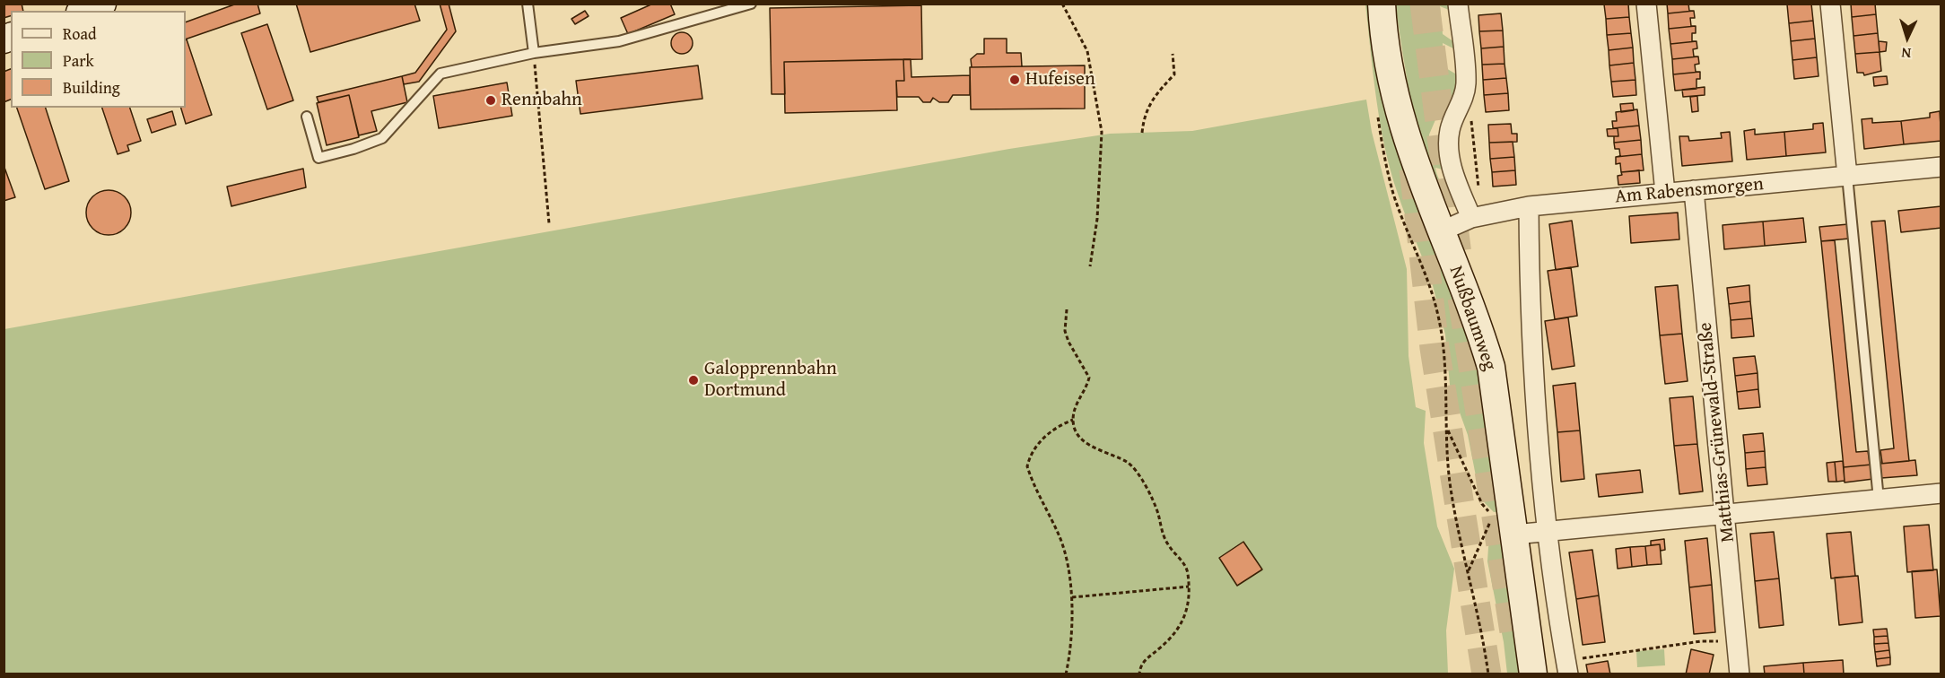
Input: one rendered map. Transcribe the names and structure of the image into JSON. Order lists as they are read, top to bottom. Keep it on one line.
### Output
{"streets":{"street":["Am Rabensmorgen","Nußbaumweg","Matthias-Grünewald-Straße"]},"crossings":[["Am Rabensmorgen","Nußbaumweg"],["Am Rabensmorgen","Matthias-Grünewald-Straße"]],"places":["Hufeisen","Rennbahn","Galopprennbahn Dortmund"],"legend":["Road","Park","Building"],"north":"bottom"}
